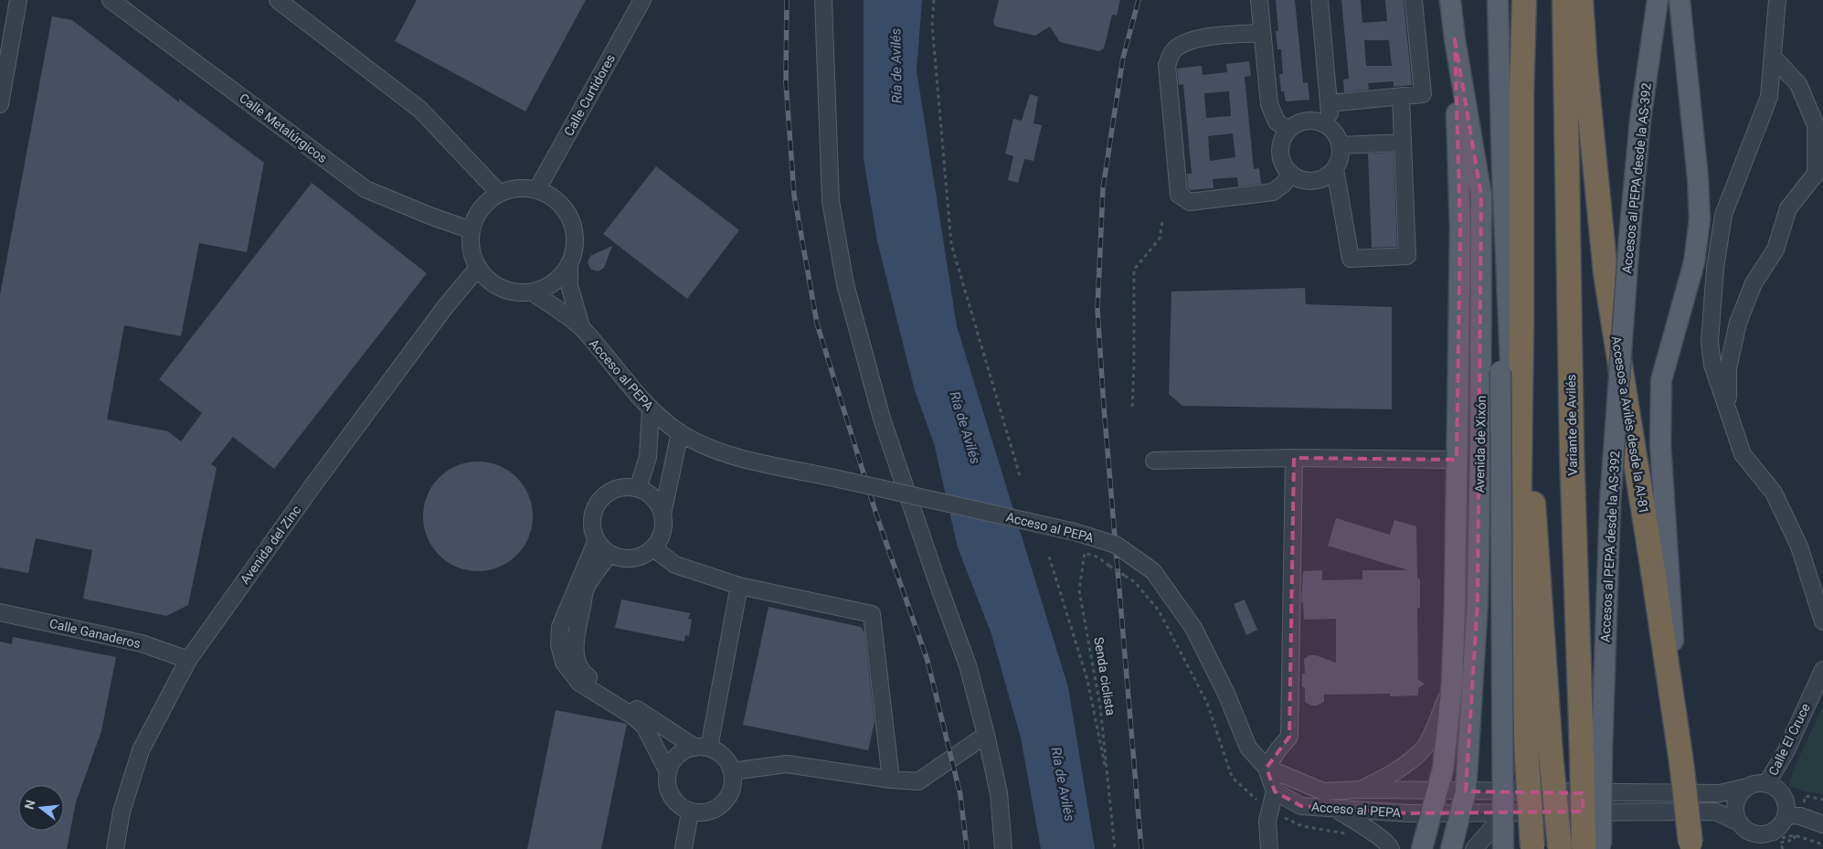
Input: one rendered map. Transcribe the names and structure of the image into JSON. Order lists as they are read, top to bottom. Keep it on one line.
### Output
{"streets":{"highway":["Variante de Avilés","Accesos a Avilés desde la AI-81"],"main road":["Accesos al PEPA desde la AS-392","Avenida de Xixón"],"street":["Calle Curtidores","Calle Metalúrgicos","Acceso al PEPA","Avenida del Zinc","Calle Ganaderos","Calle El Cruce"],"path":["Senda ciclista"]},"crossings":[["Calle Curtidores","Calle Metalúrgicos"],["Calle Curtidores","Avenida del Zinc"],["Calle Metalúrgicos","Avenida del Zinc"],["Accesos al PEPA desde la AS-392","Variante de Avilés"],["Acceso al PEPA","Avenida de Xixón"],["Acceso al PEPA","Calle El Cruce"],["Avenida del Zinc","Calle Ganaderos"]],"water":["Ría de Avilés"],"north":"left"}
